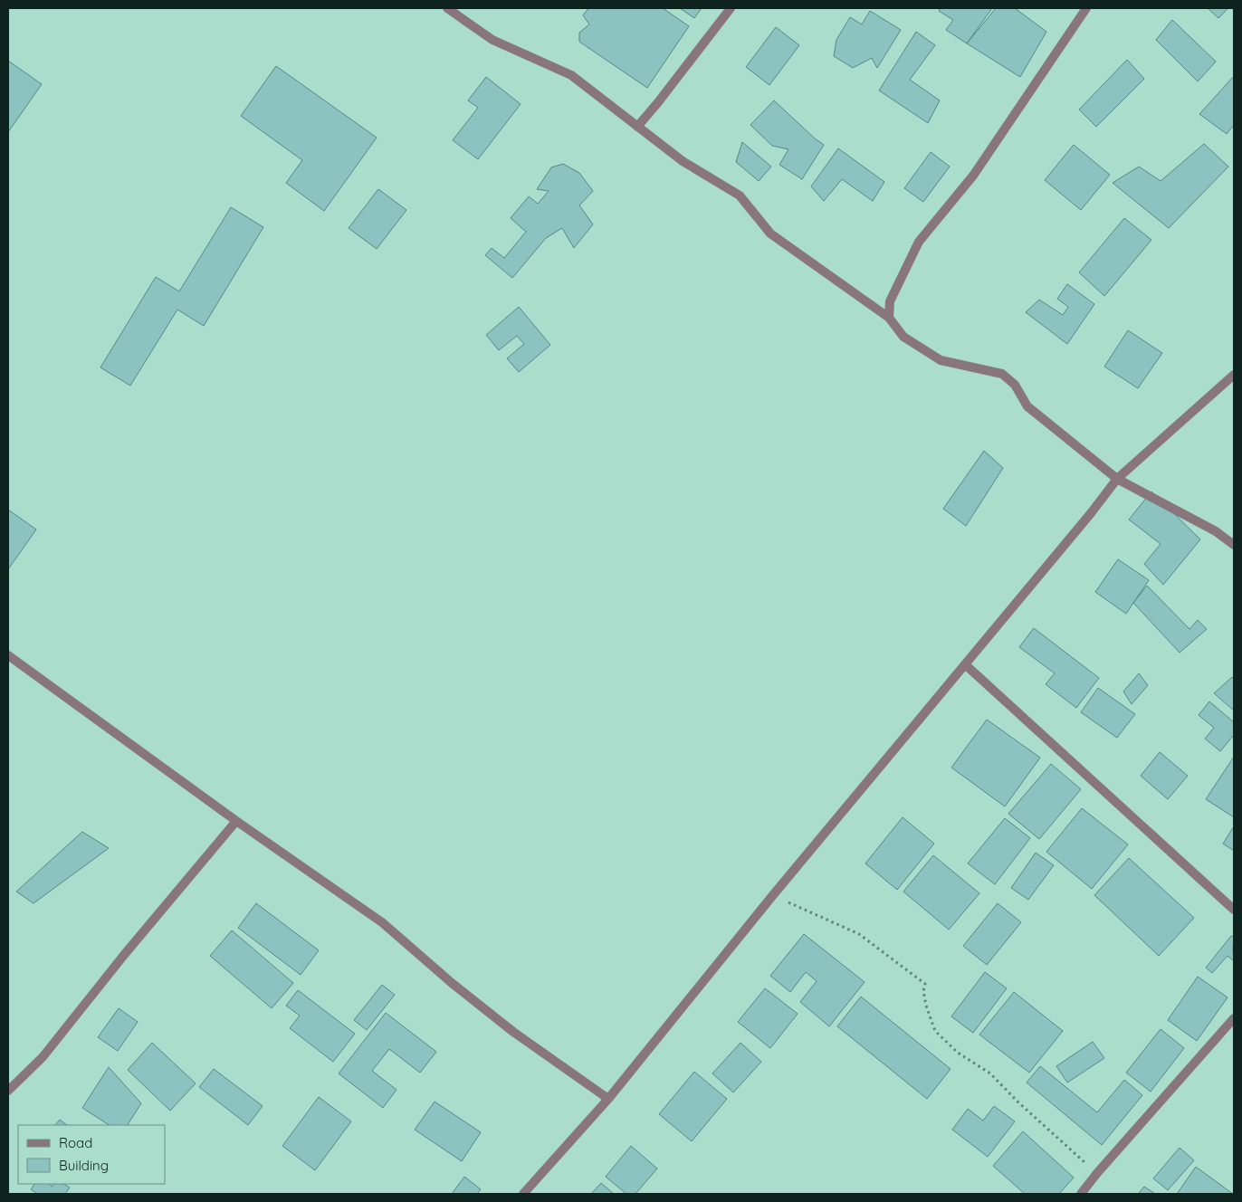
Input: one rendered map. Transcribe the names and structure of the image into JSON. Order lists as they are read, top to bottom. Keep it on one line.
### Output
{"legend":["Road","Building"]}
